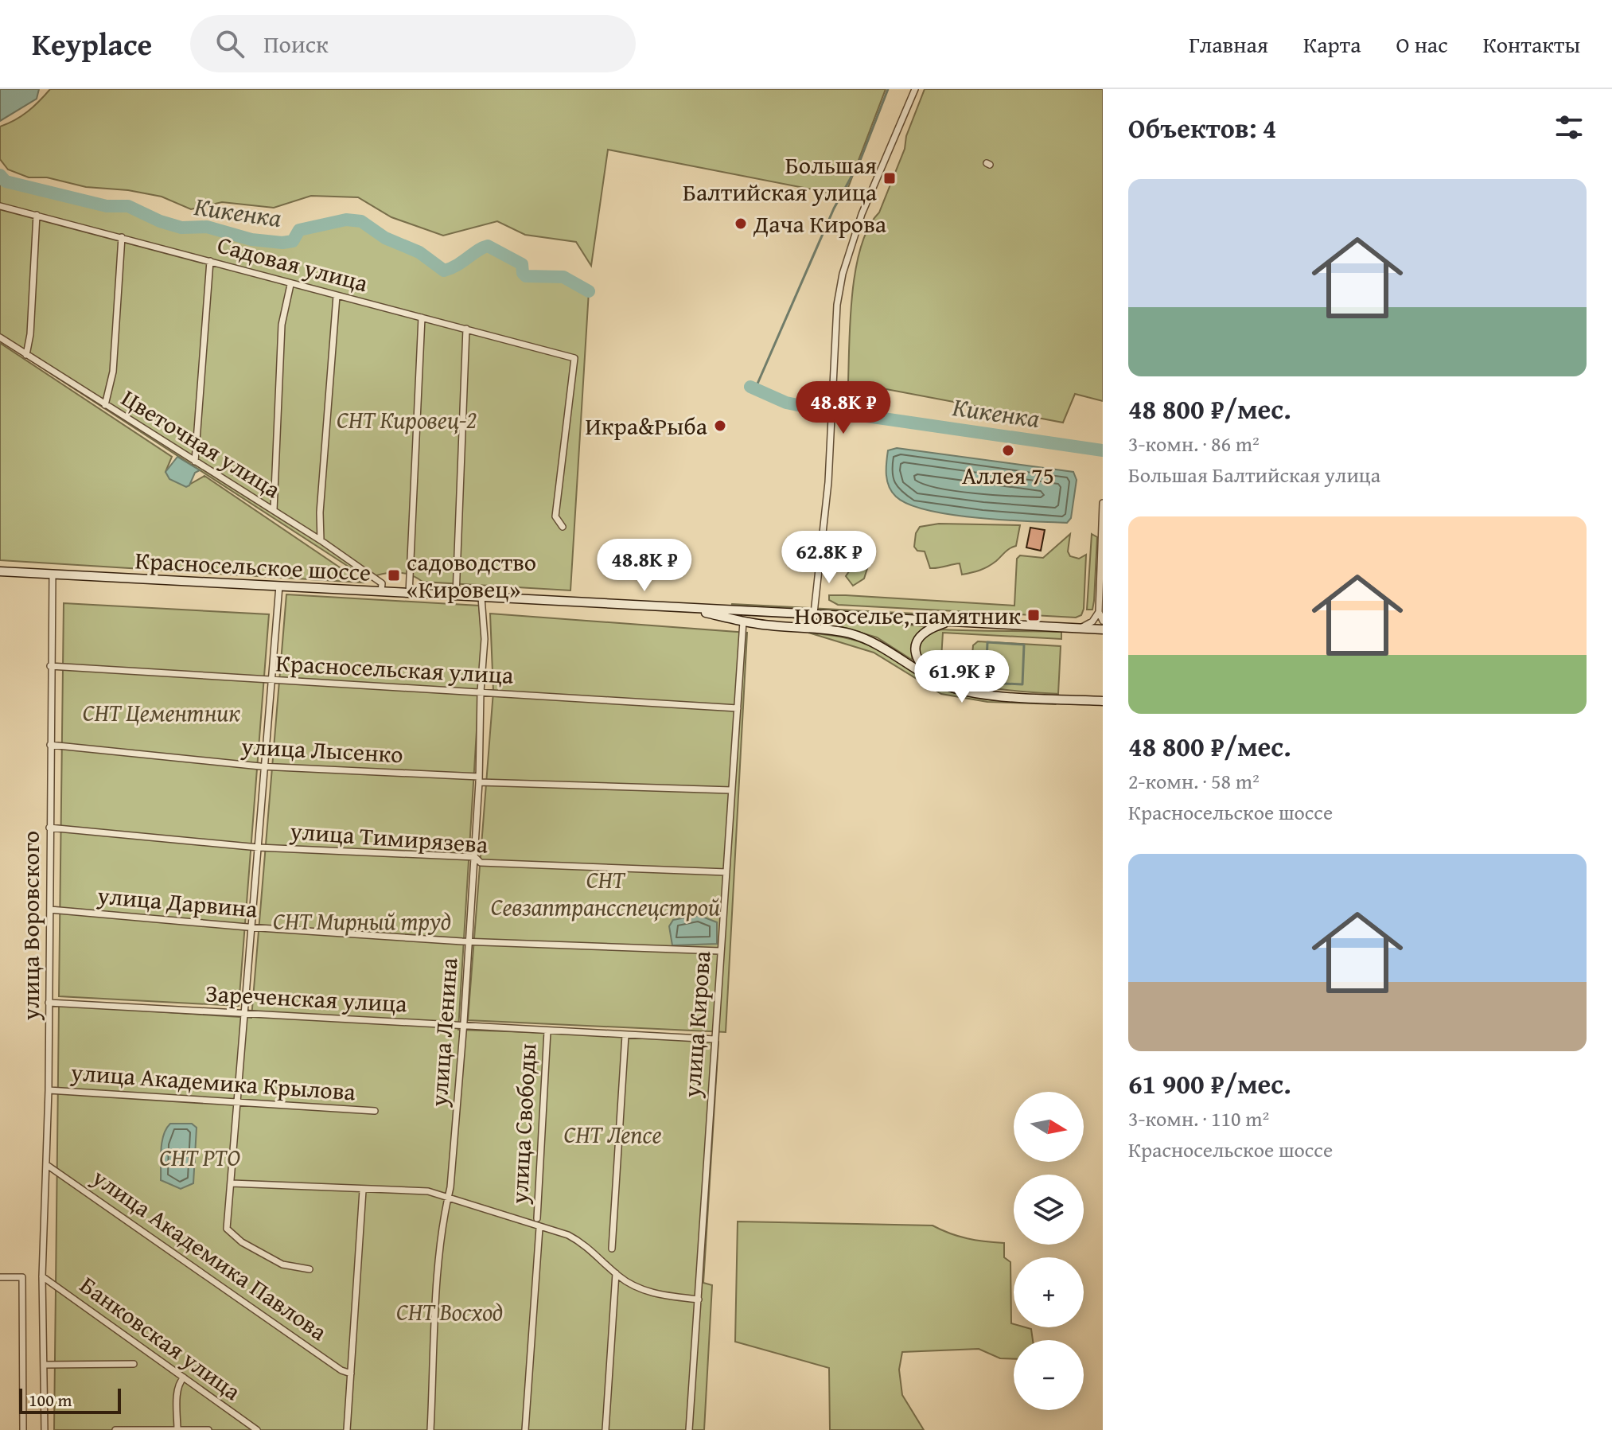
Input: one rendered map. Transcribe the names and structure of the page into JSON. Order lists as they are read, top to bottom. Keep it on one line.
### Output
{"streets":{"main road":["Красносельское шоссе"],"street":["Садовая улица","Цветочная улица","Красносельская улица","улица Лысенко","улица Тимирязева","улица Дарвина","улица Воровского","Зареченская улица","улица Кирова","улица Ленина","улица Академика Крылова","улица Свободы","улица Академика Павлова","Банковская улица"]},"crossings":[["Цветочная улица","Красносельское шоссе"],["Красносельское шоссе","улица Воровского"],["Красносельское шоссе","улица Кирова"],["Красносельское шоссе","улица Ленина"],["Красносельская улица","улица Воровского"],["Красносельская улица","улица Кирова"],["Красносельская улица","улица Ленина"],["улица Лысенко","улица Воровского"],["улица Лысенко","улица Кирова"],["улица Лысенко","улица Ленина"],["улица Тимирязева","улица Воровского"],["улица Тимирязева","улица Кирова"],["улица Тимирязева","улица Ленина"],["улица Дарвина","улица Воровского"],["улица Дарвина","улица Кирова"],["улица Дарвина","улица Ленина"],["улица Воровского","Зареченская улица"],["улица Воровского","улица Академика Крылова"],["улица Воровского","улица Академика Павлова"],["улица Воровского","Банковская улица"],["Зареченская улица","улица Кирова"],["Зареченская улица","улица Ленина"],["Зареченская улица","улица Свободы"]],"water":["Кикенка"],"parks":["СНТ Кировец-2","СНТ Цементник","СНТ Севзаптрансспецстрой","СНТ Мирный труд","СНТ Лепсе","СНТ РТО","СНТ Восход"],"places":{"transit":["Большая Балтийская улица","садоводство «Кировец»","Новоселье, памятник"],"other":["Дача Кирова","Икра&Рыба","Аллея 75"]},"scale_bar":"100 m","north":"right","page":{"header":"Keyplace","search":"Поиск","nav":["Главная","Карта","О нас","Контакты"],"heading":"Объектов: 4","list":[{"name":"48 800 ₽/мес.","note":"3-комн. · 86 m² · Большая Балтийская улица"},{"name":"48 800 ₽/мес.","note":"2-комн. · 58 m² · Красносельское шоссе"},{"name":"61 900 ₽/мес.","note":"3-комн. · 110 m² · Красносельское шоссе"}],"price":["48.8K ₽","62.8K ₽","48.8K ₽","61.9K ₽"],"map_buttons":["+","−"],"scale":"100 m"}}
